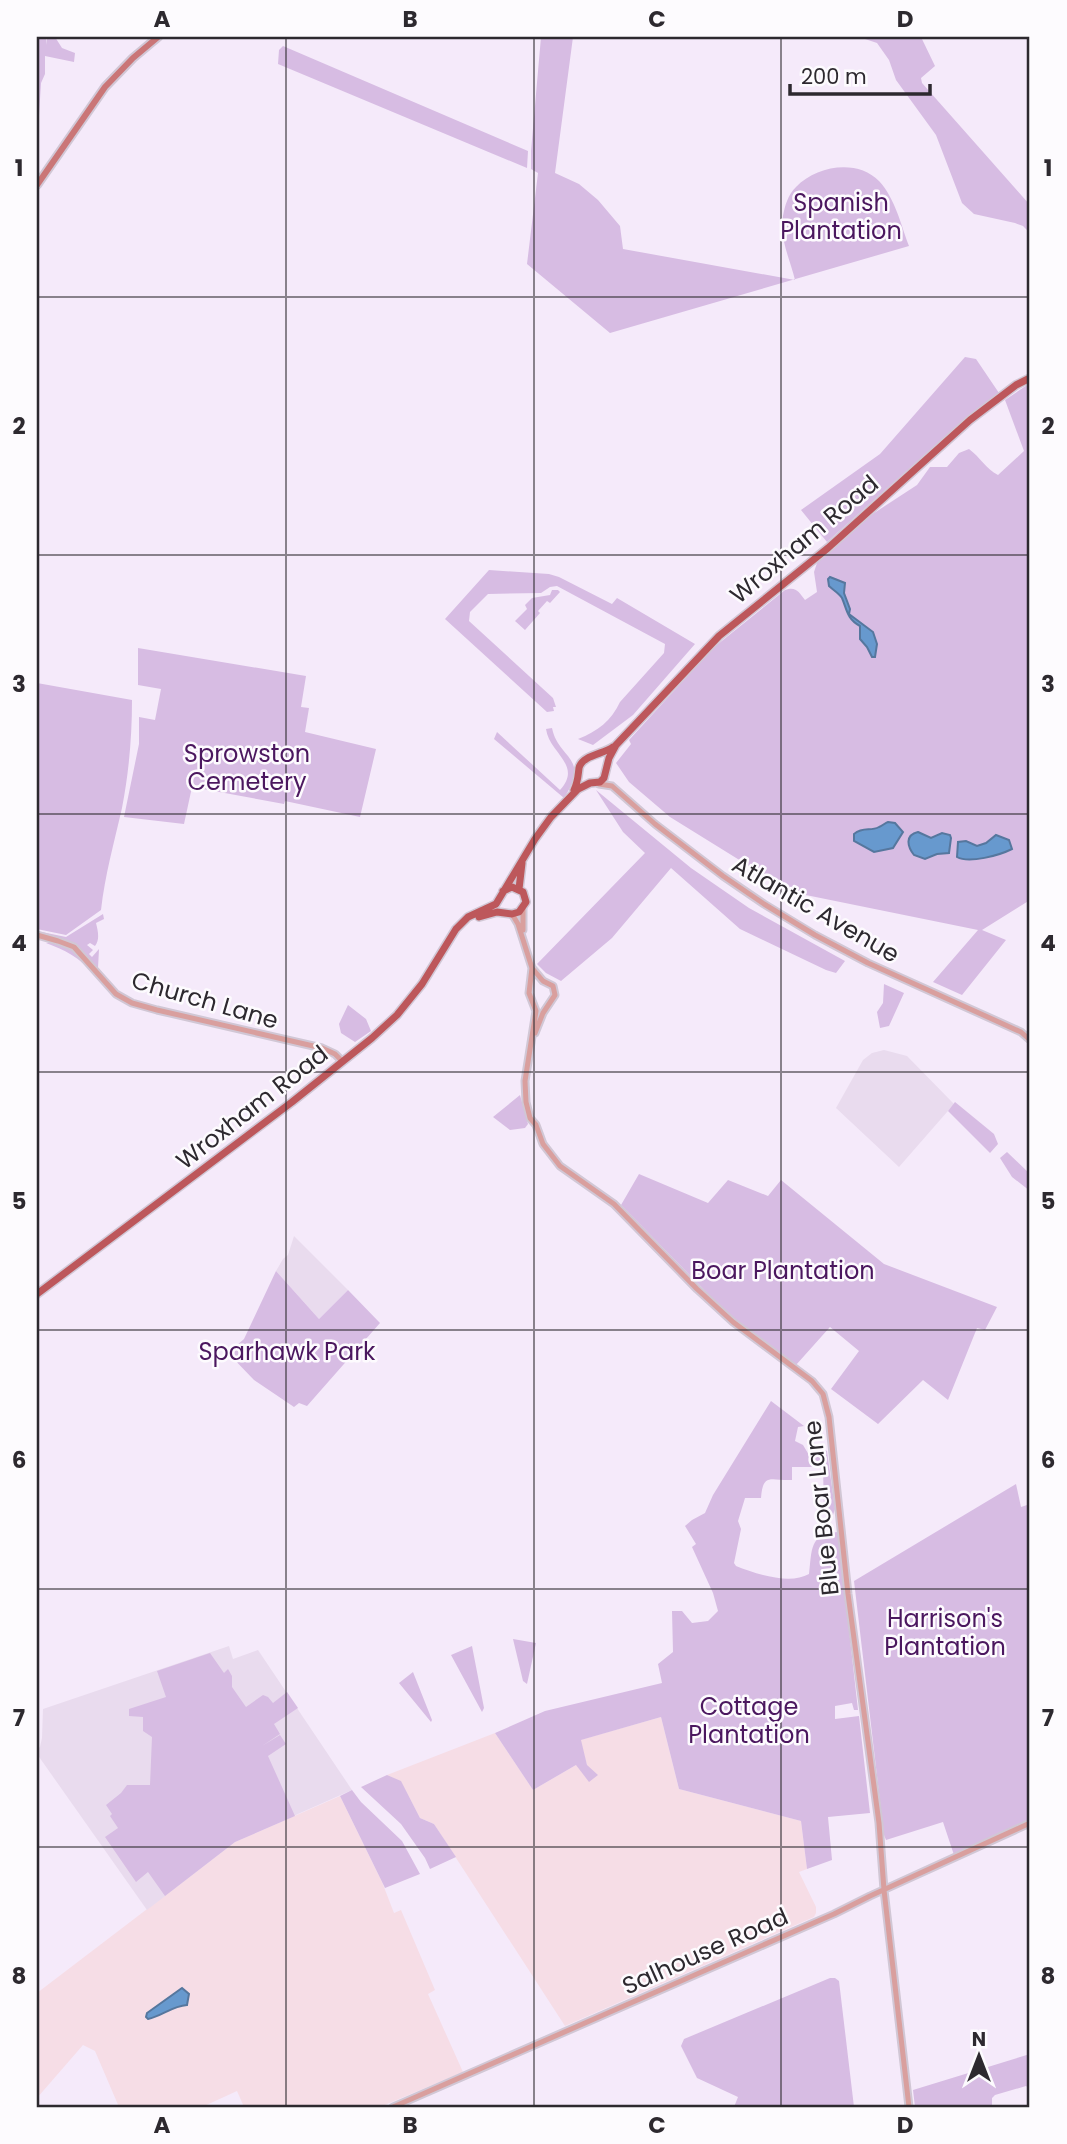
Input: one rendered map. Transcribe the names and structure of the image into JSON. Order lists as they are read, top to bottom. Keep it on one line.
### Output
{"streets":{"main road":["Wroxham Road"],"street":["Atlantic Avenue","Church Lane","Blue Boar Lane","Salhouse Road"]},"crossings":[["Wroxham Road","Atlantic Avenue"],["Wroxham Road","Church Lane"],["Wroxham Road","Blue Boar Lane"],["Blue Boar Lane","Salhouse Road"]],"parks":["Spanish Plantation","Sprowston Cemetery","Boar Plantation","Sparhawk Park","Harrison's Plantation","Cottage Plantation"],"scale_bar":"200 m","north":"top","grid":{"columns":["A","B","C","D"],"rows":["1","2","3","4","5","6","7","8"]}}
